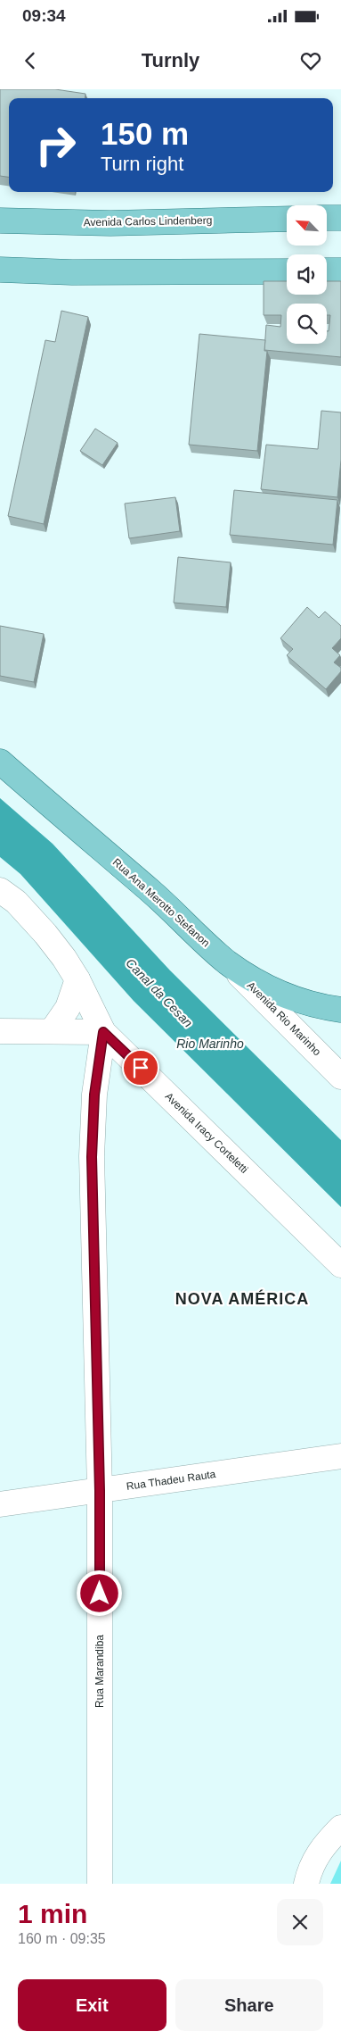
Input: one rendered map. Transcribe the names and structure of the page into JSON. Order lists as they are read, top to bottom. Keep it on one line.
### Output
{"streets":{"main road":["Avenida Carlos Lindenberg","Rua Ana Merotto Stefanon"],"street":["Avenida Rio Marinho","Avenida Iracy Corteletti","Rua Thadeu Rauta","Rua Marandiba"]},"crossings":[["Rua Ana Merotto Stefanon","Avenida Rio Marinho"],["Avenida Iracy Corteletti","Rua Marandiba"],["Rua Thadeu Rauta","Rua Marandiba"]],"districts":["NOVA AMÉRICA"],"water":["Canal da Cesan","Rio Marinho"],"north":"top left","page":{"status":"09:34","header":"Turnly","turn":["150 m","Turn right"],"heading":["1 min","160 m · 09:35"],"buttons":["Exit","Share"]}}
